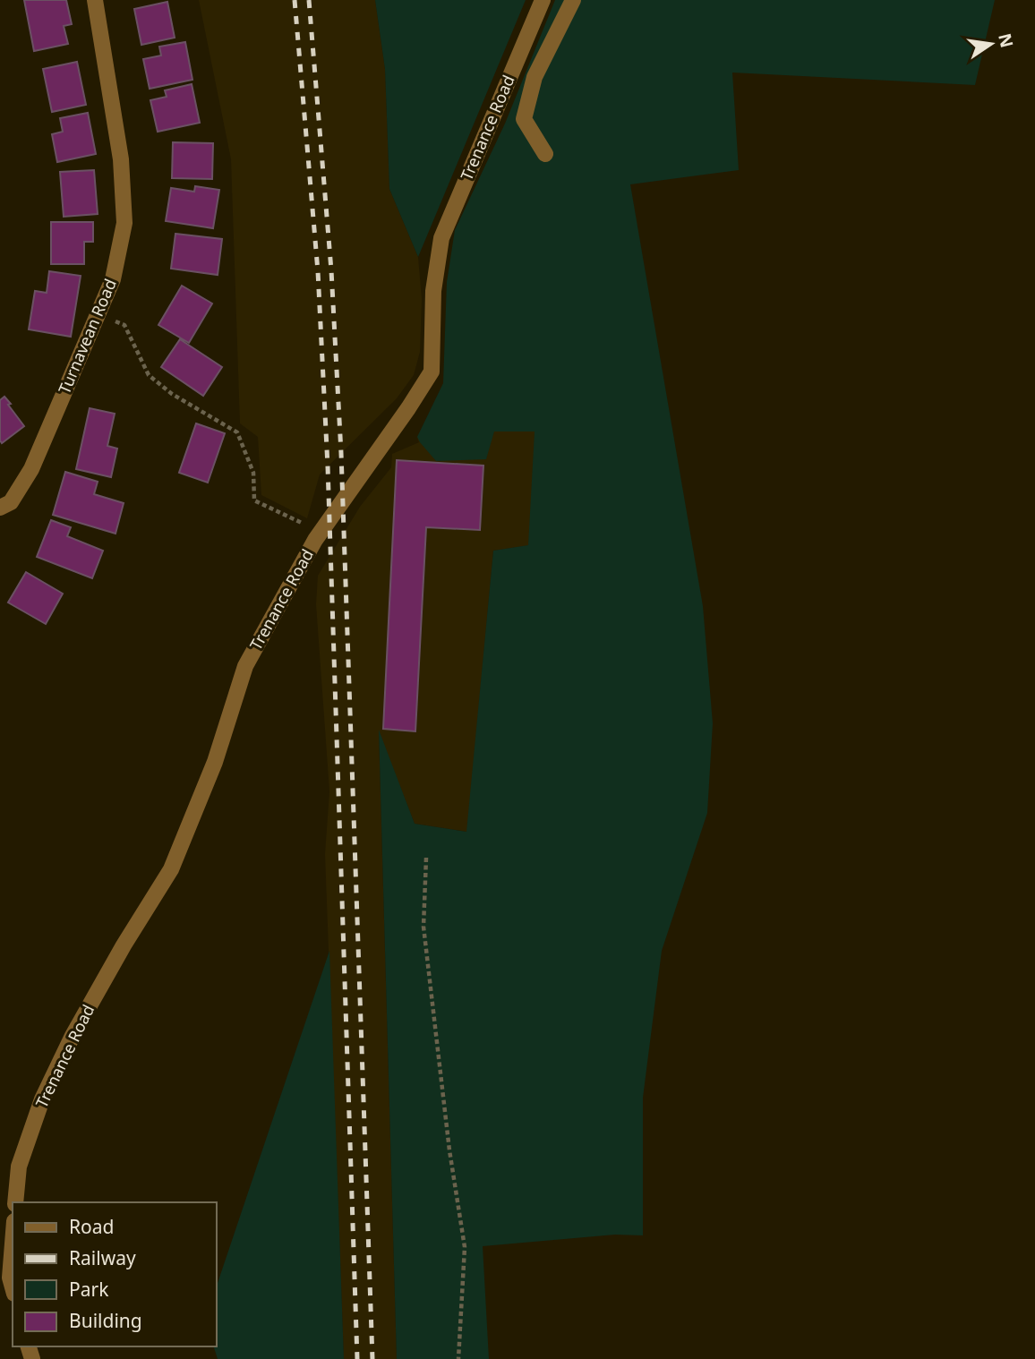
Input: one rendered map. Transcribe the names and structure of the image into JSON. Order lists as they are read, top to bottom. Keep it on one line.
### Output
{"streets":{"street":["Trenance Road","Turnavean Road"]},"legend":["Road","Railway","Park","Building"],"north":"right"}
